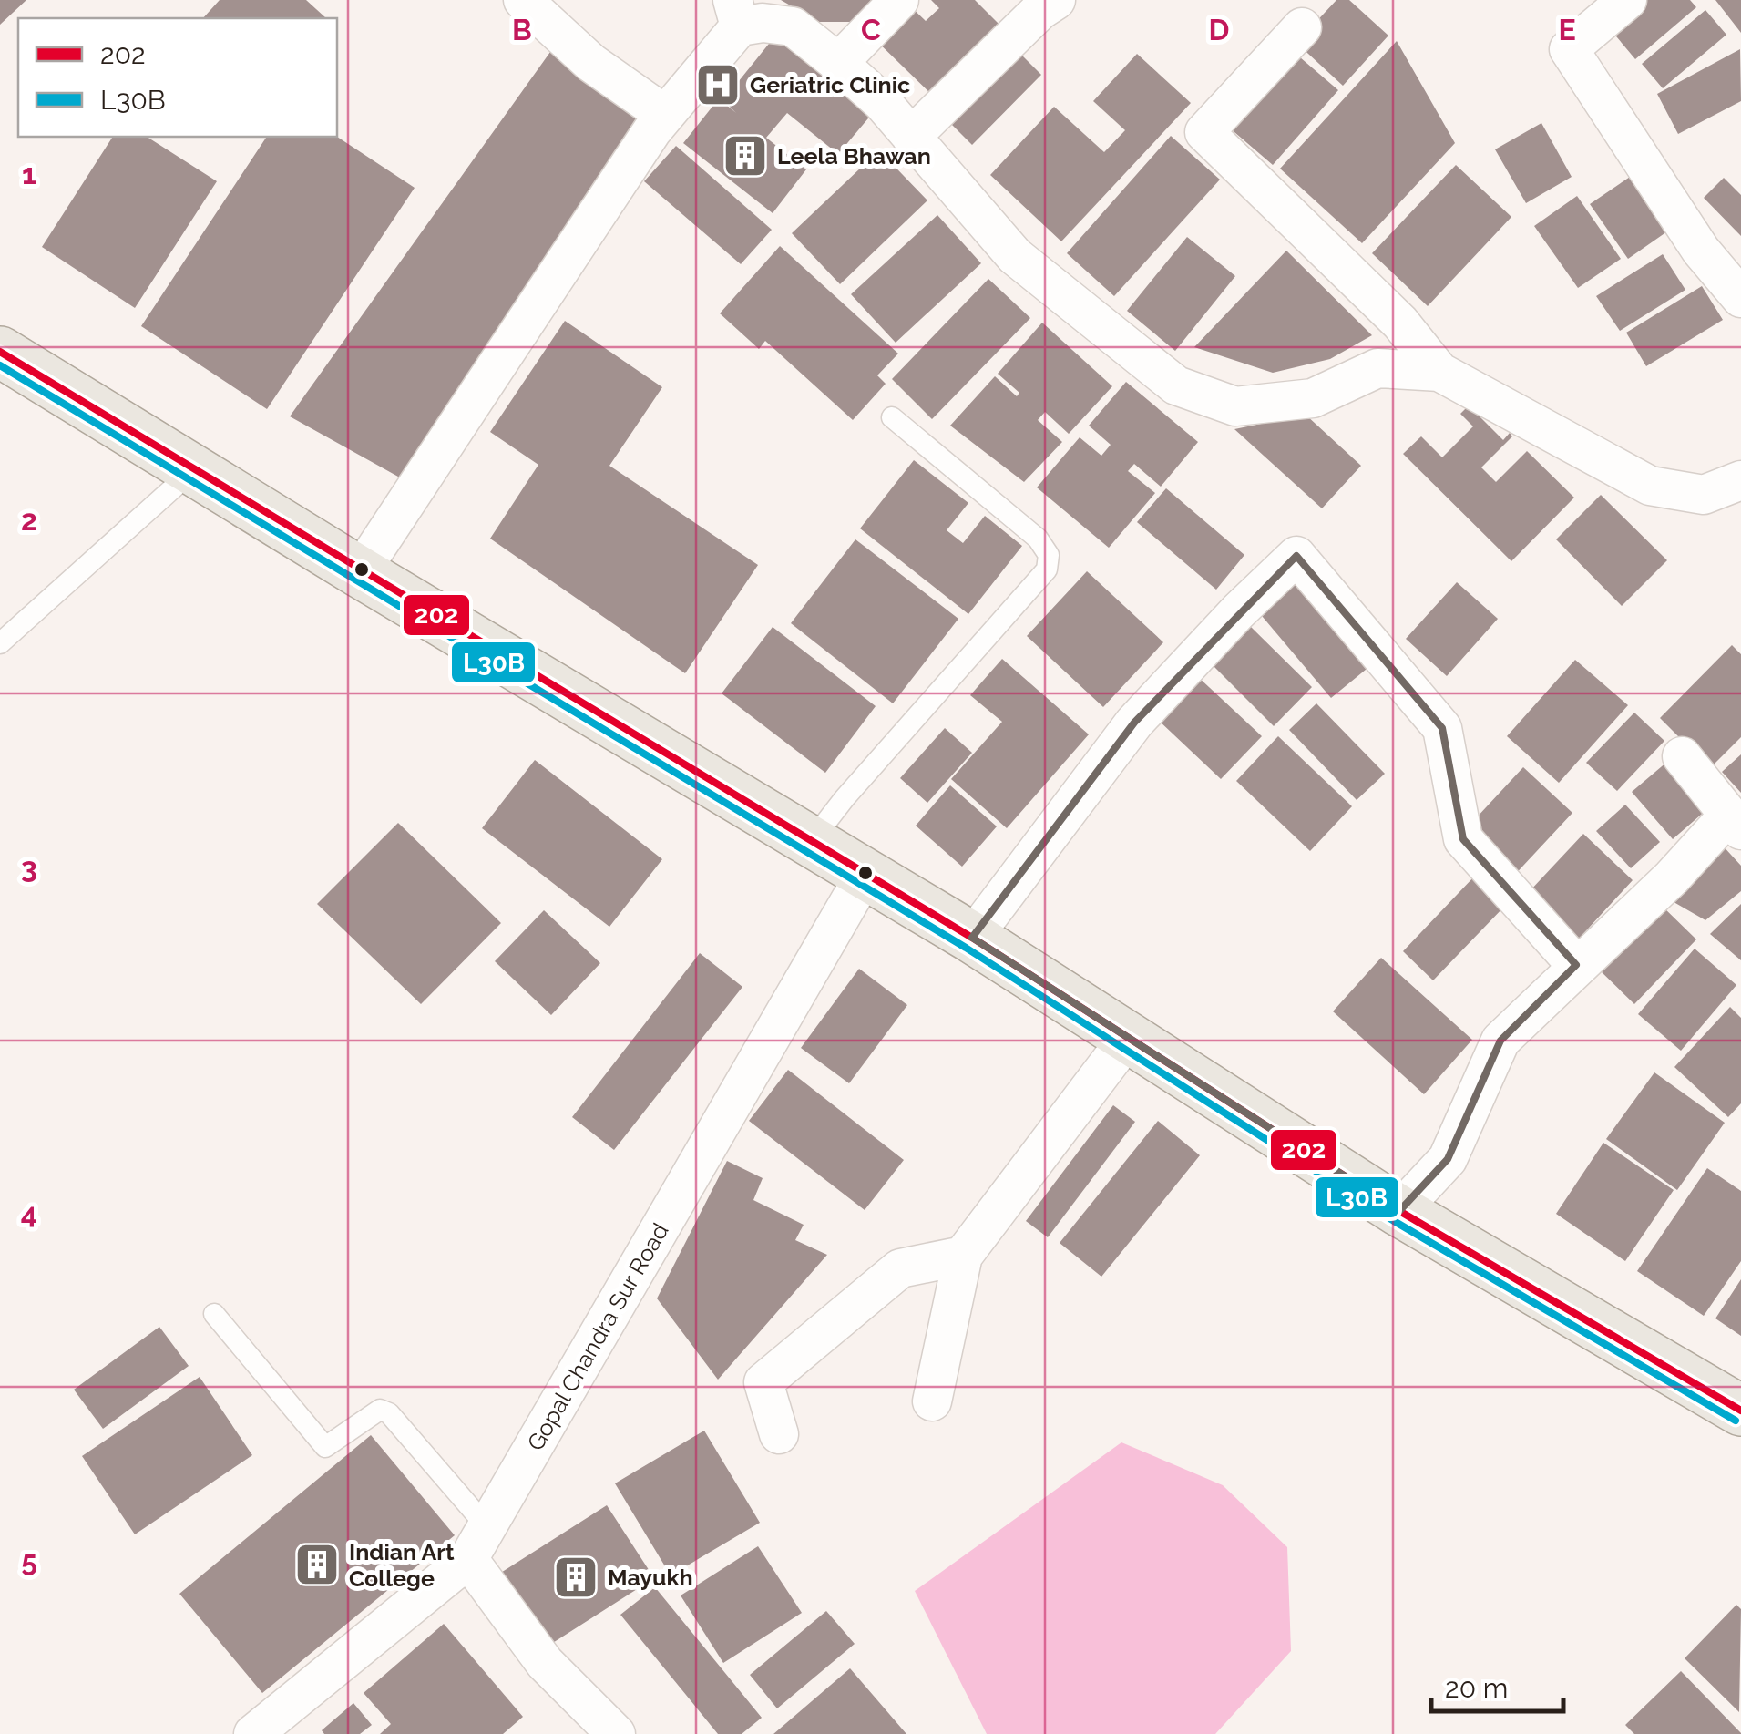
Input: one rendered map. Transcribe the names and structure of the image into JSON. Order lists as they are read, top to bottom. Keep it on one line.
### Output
{"streets":{"street":["Gopal Chandra Sur Road"]},"places":{"hospital":["Geriatric Clinic"],"building":["Leela Bhawan","Indian Art College","Mayukh"]},"lines":["transit line 202","transit line L30B"],"legend":["202","L30B"],"scale_bar":"20 m","grid":{"columns":["B","C","D","E"],"rows":["1","2","3","4","5"]}}
